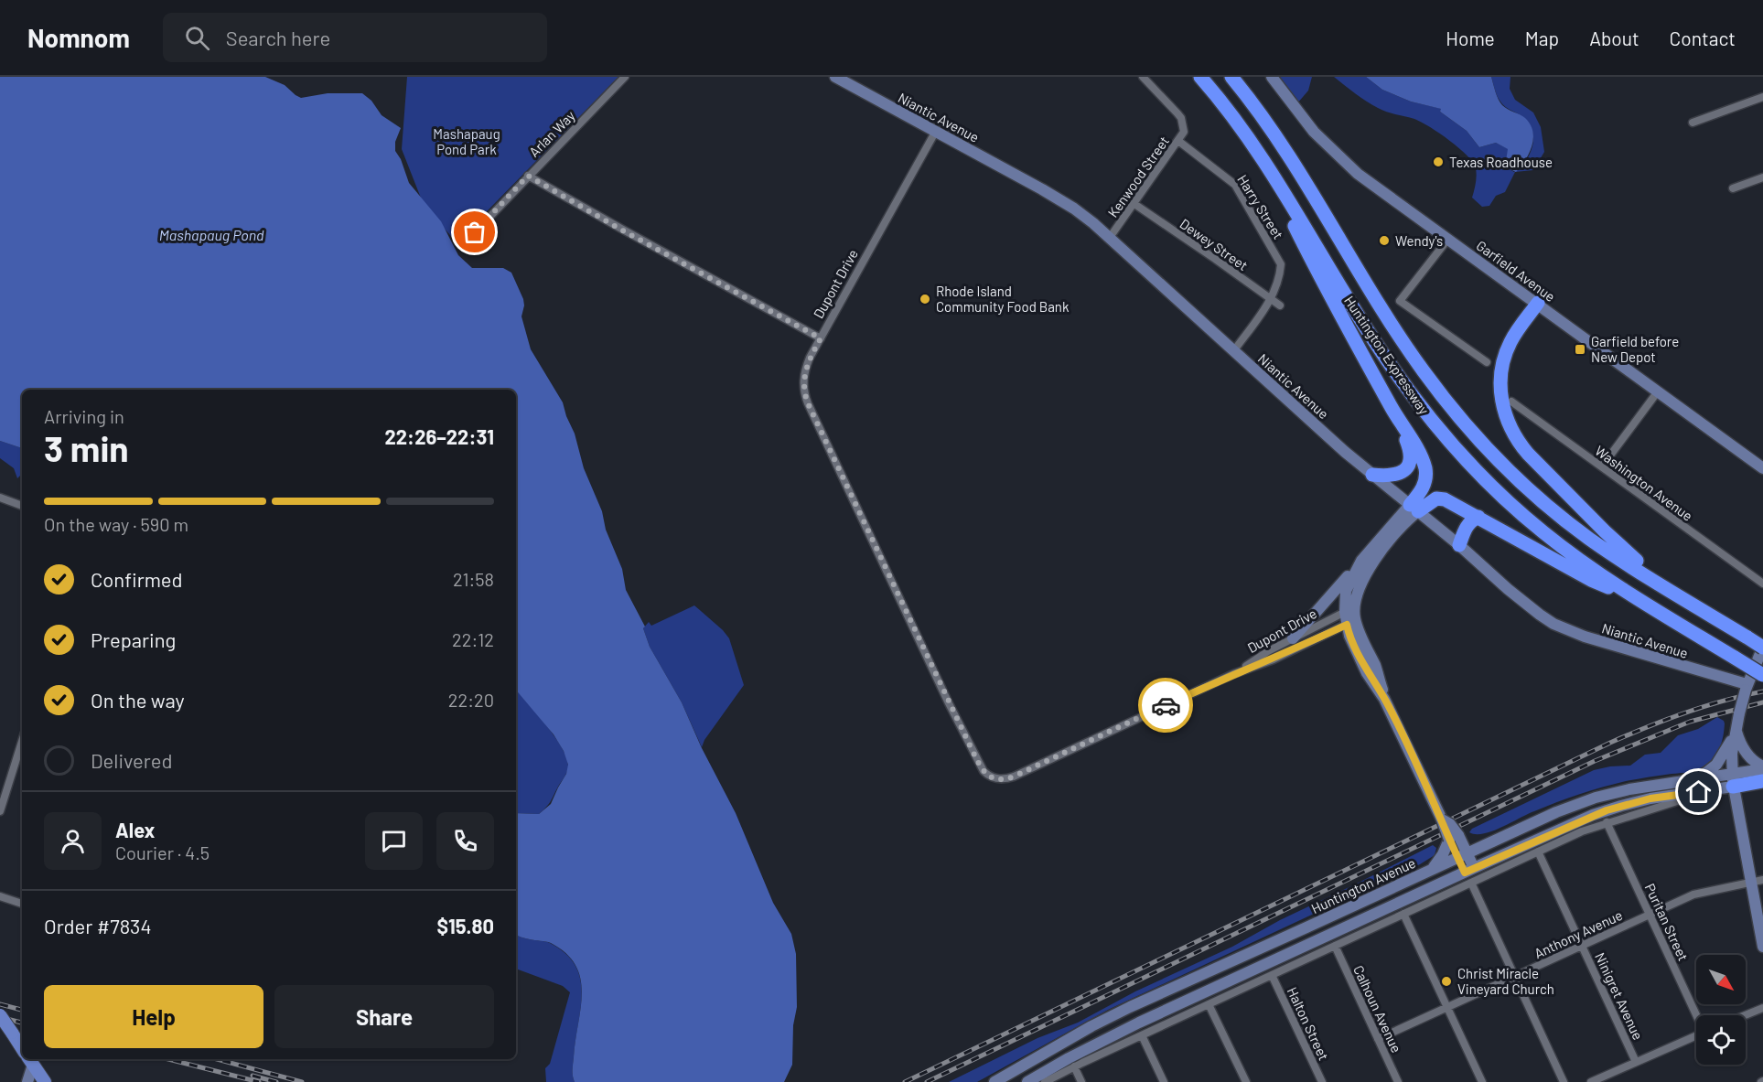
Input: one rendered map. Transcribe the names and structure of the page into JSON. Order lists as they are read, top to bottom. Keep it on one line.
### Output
{"streets":{"highway":["Huntington Expressway"],"street":["Niantic Avenue","Arlan Way","Kenwood Street","Harry Street","Dewey Street","Garfield Avenue","Dupont Drive","Washington Avenue","Huntington Avenue","Puritan Street","Anthony Avenue","Ninigret Avenue","Calhoun Avenue","Halton Street"]},"crossings":[["Niantic Avenue","Kenwood Street"],["Niantic Avenue","Dupont Drive"],["Kenwood Street","Harry Street"],["Kenwood Street","Dewey Street"],["Harry Street","Dewey Street"],["Huntington Avenue","Puritan Street"],["Huntington Avenue","Ninigret Avenue"],["Huntington Avenue","Calhoun Avenue"],["Huntington Avenue","Halton Street"],["Puritan Street","Anthony Avenue"],["Anthony Avenue","Ninigret Avenue"],["Anthony Avenue","Calhoun Avenue"]],"water":["Mashapaug Pond"],"parks":["Mashapaug Pond Park"],"places":{"other":["Texas Roadhouse","Wendy's","Rhode Island Community Food Bank","Christ Miracle Vineyard Church"],"transit":["Garfield before New Depot"]},"north":"bottom right","page":{"header":"Nomnom","search":"Search here","nav":["Home","Map","About","Contact"],"heading":["3 min","Arriving in","22:26–22:31"],"panel":["Alex","Courier · 4.5","Order #7834","$15.80"],"bar":"On the way · 590 m","list":[["Confirmed","21:58"],["Preparing","22:12"],["On the way","22:20"],"Delivered"],"buttons":["Help","Share"]}}
